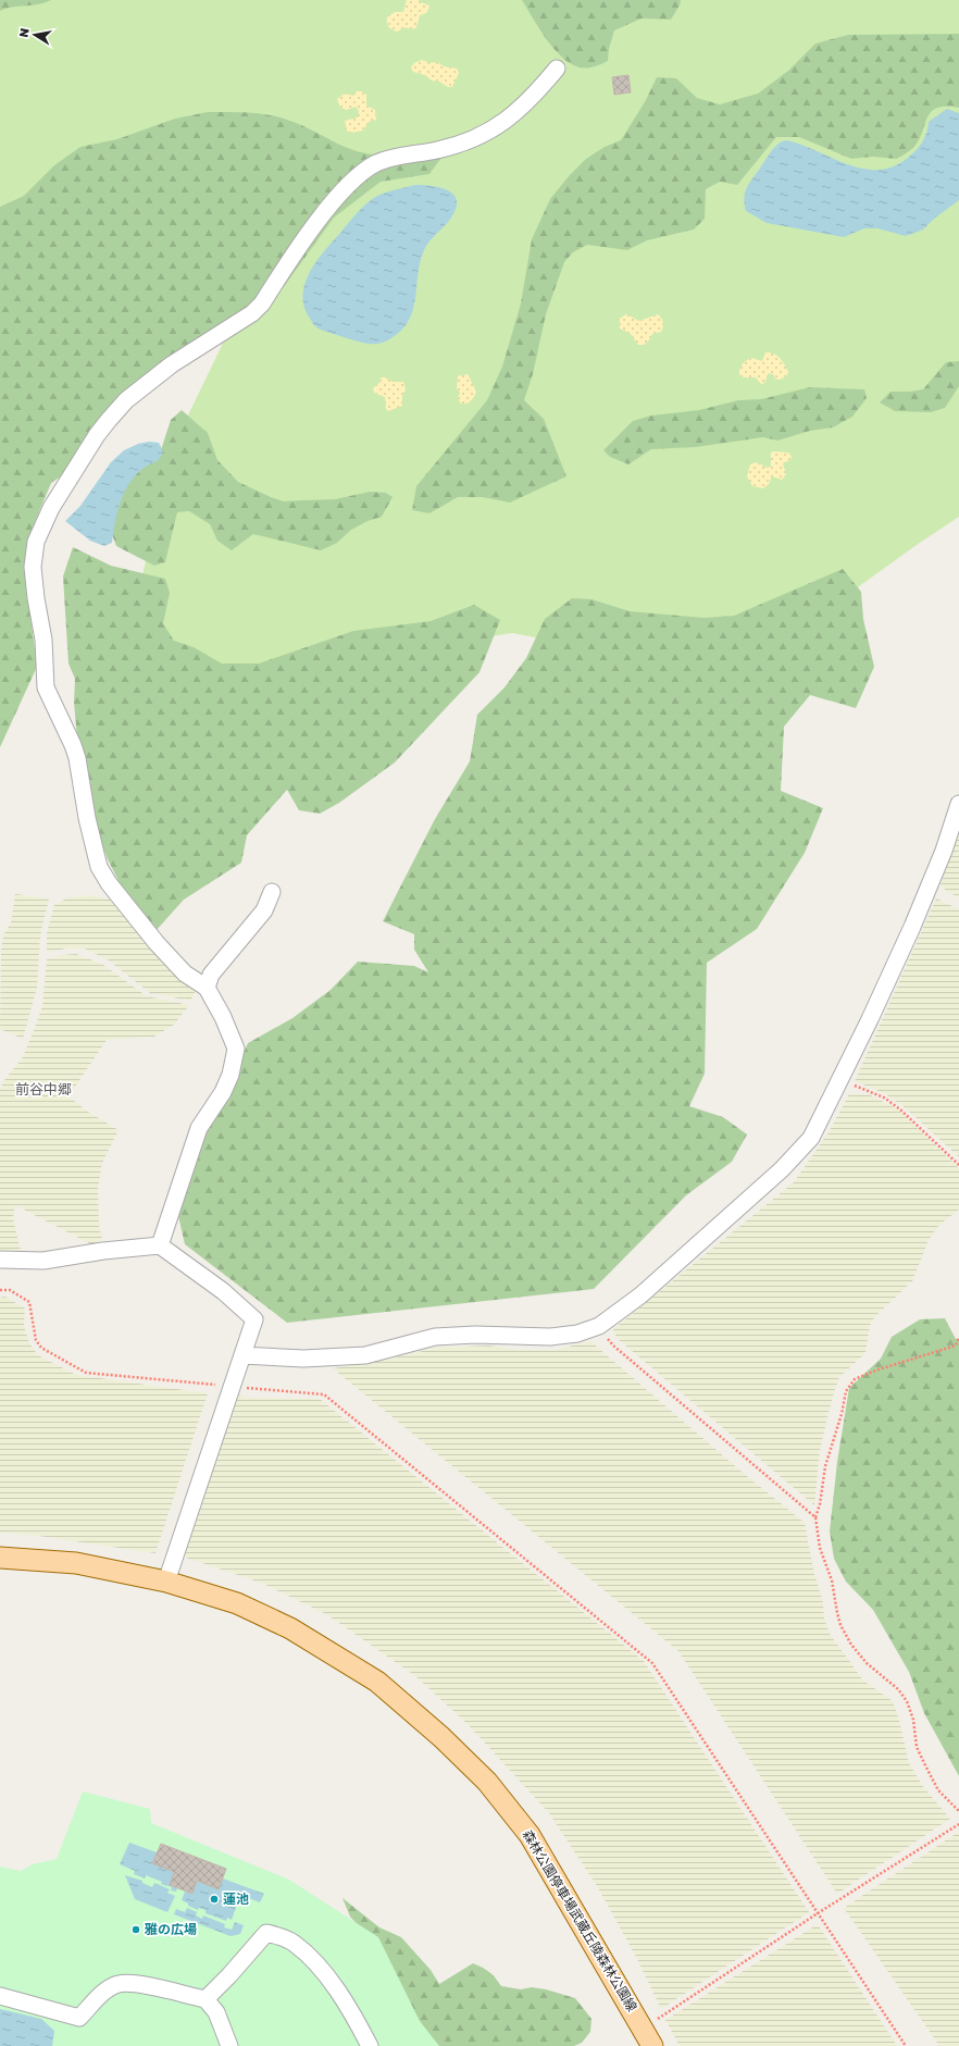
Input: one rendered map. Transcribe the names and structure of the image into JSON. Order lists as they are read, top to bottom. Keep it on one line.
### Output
{"streets":{"main road":["森林公園停車場武蔵丘陵森林公園線"]},"districts":["前谷中郷"],"places":["蓮池","雅の広場"],"north":"left"}
